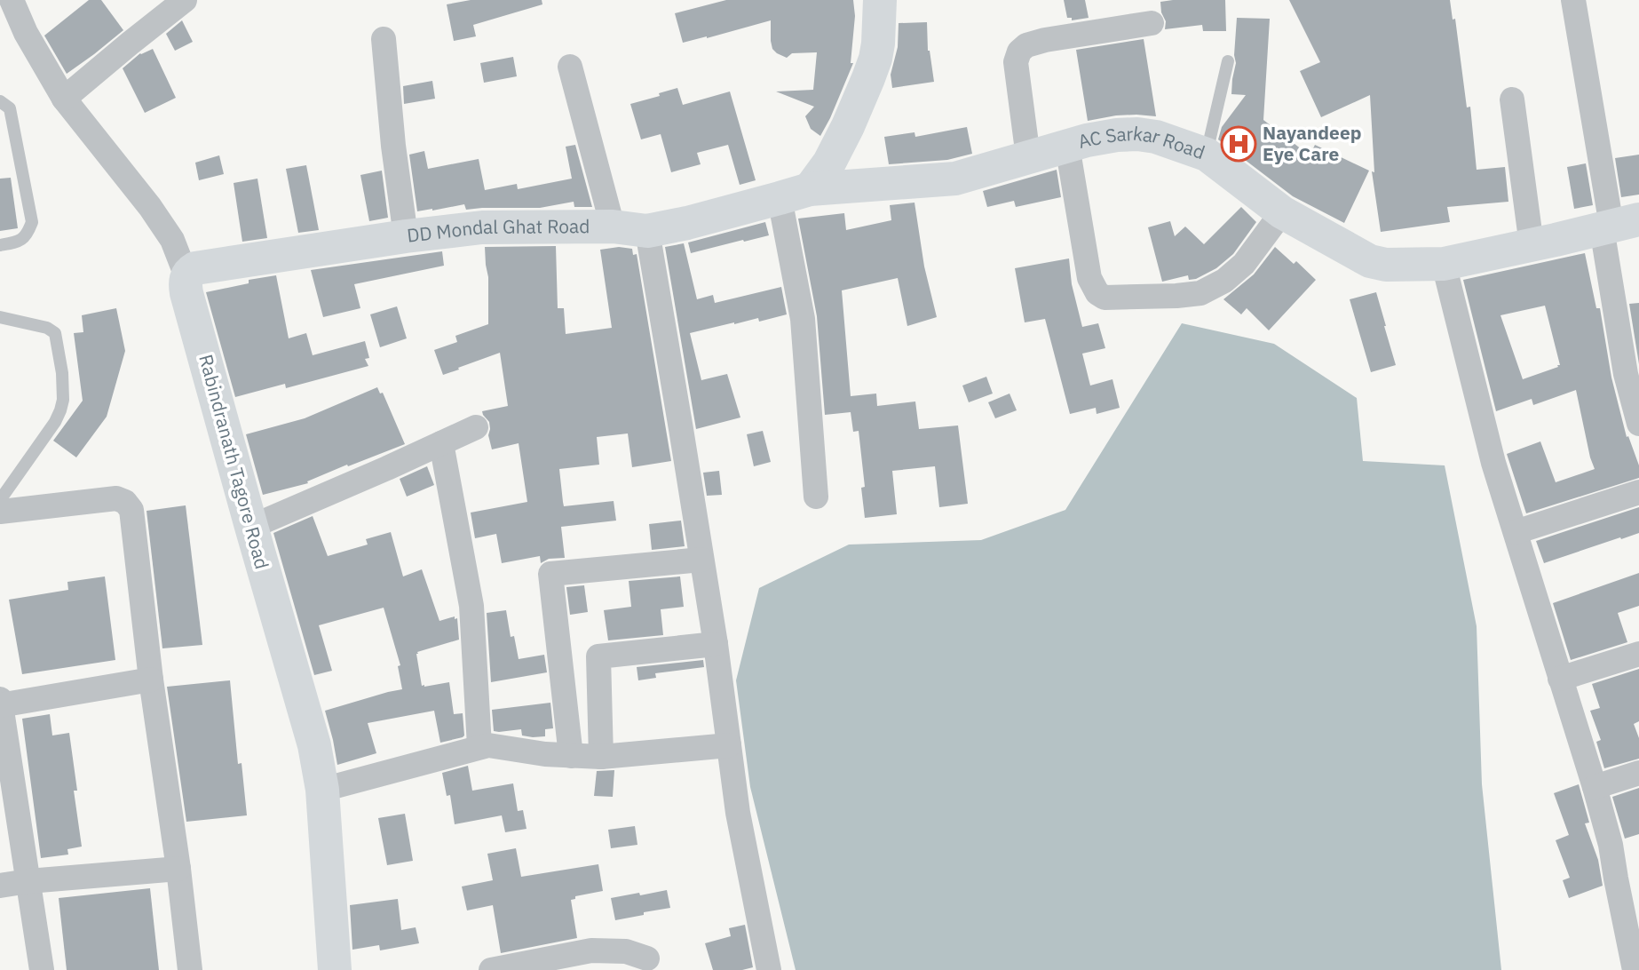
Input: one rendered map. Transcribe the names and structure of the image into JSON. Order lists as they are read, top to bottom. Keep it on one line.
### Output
{"streets":{"street":["AC Sarkar Road","DD Mondal Ghat Road","Rabindranath Tagore Road"]},"crossings":[["AC Sarkar Road","DD Mondal Ghat Road"],["DD Mondal Ghat Road","Rabindranath Tagore Road"]],"places":{"hospital":["Nayandeep Eye Care"]}}
